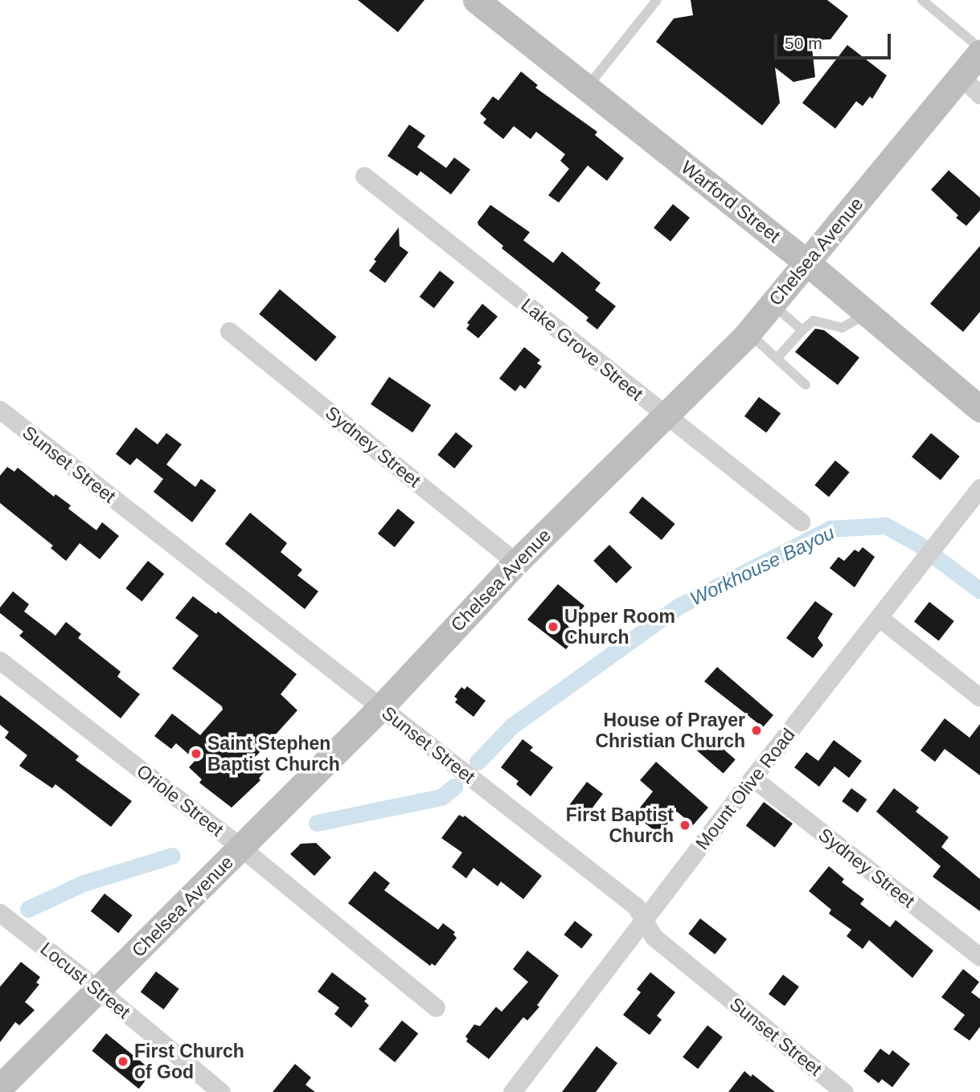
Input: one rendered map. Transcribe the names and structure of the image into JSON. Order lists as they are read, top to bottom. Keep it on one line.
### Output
{"streets":{"main road":["Warford Street","Chelsea Avenue"],"street":["Lake Grove Street","Sydney Street","Sunset Street","Mount Olive Road","Oriole Street","Locust Street"]},"crossings":[["Warford Street","Chelsea Avenue"],["Chelsea Avenue","Lake Grove Street"],["Chelsea Avenue","Sydney Street"],["Chelsea Avenue","Sunset Street"],["Chelsea Avenue","Oriole Street"],["Chelsea Avenue","Locust Street"],["Sydney Street","Mount Olive Road"],["Sunset Street","Mount Olive Road"]],"water":["Workhouse Bayou"],"places":["Upper Room Church","House of Prayer Christian Church","Saint Stephen Baptist Church","First Baptist Church","First Church of God"],"scale_bar":"50 m"}
